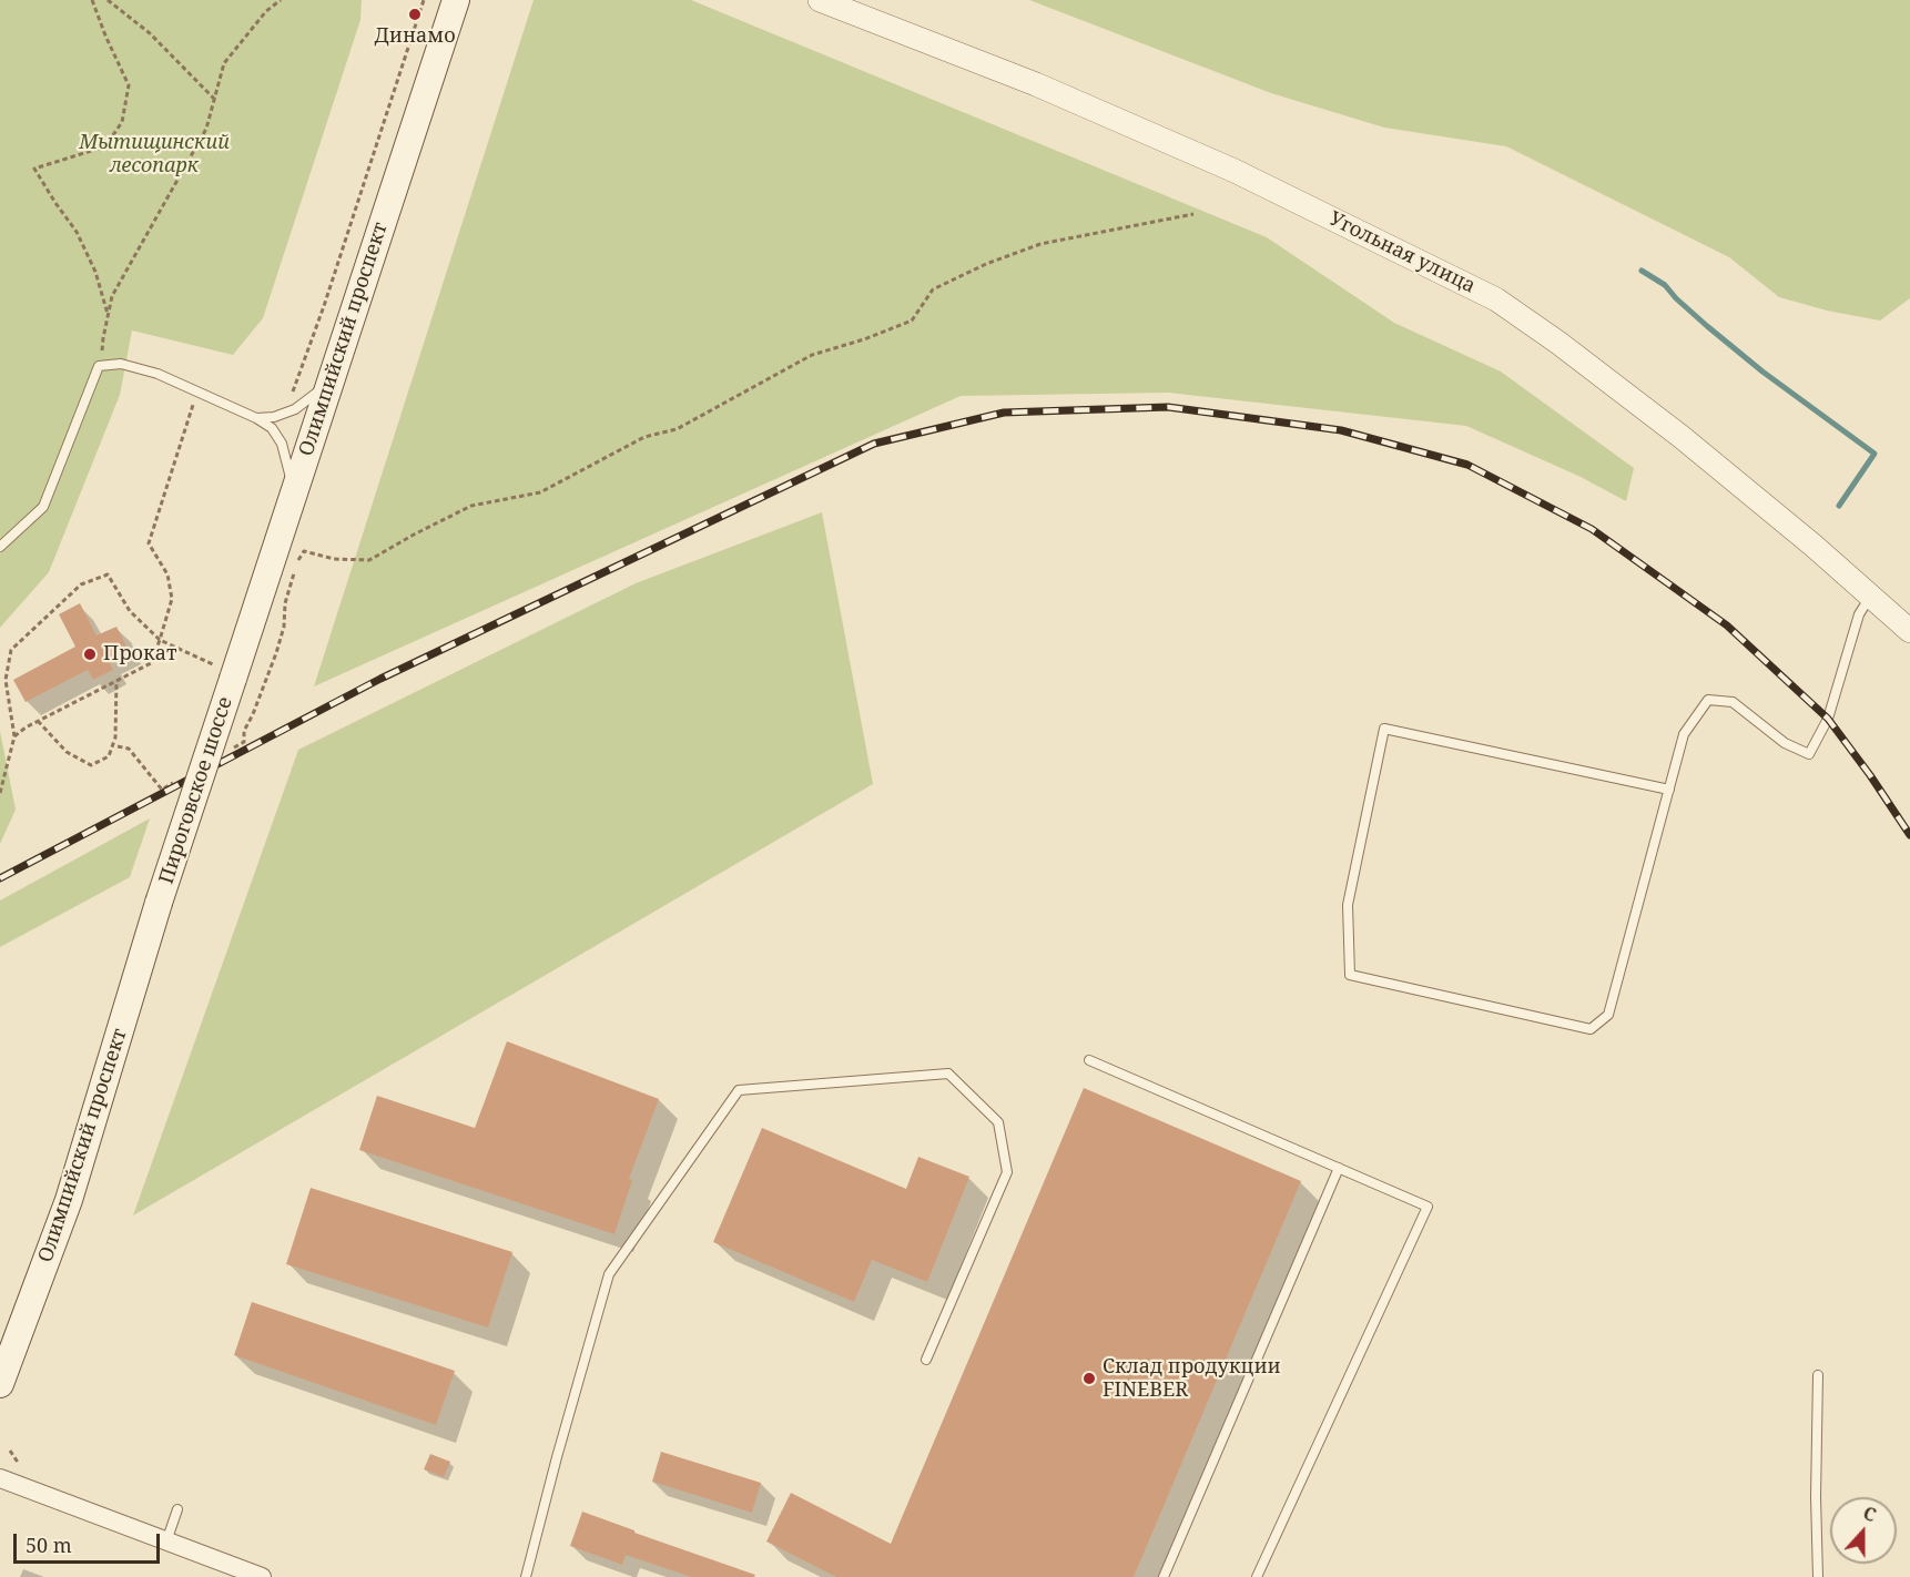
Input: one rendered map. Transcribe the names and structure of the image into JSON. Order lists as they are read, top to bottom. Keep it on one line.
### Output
{"streets":{"main road":["Олимпийский проспект","Пироговское шоссе"],"street":["Угольная улица"]},"crossings":[["Олимпийский проспект","Пироговское шоссе"]],"parks":["Мытищинский лесопарк"],"places":["Динамо","Прокат","Склад продукции FINEBER"],"scale_bar":"50 m","north":"top"}
